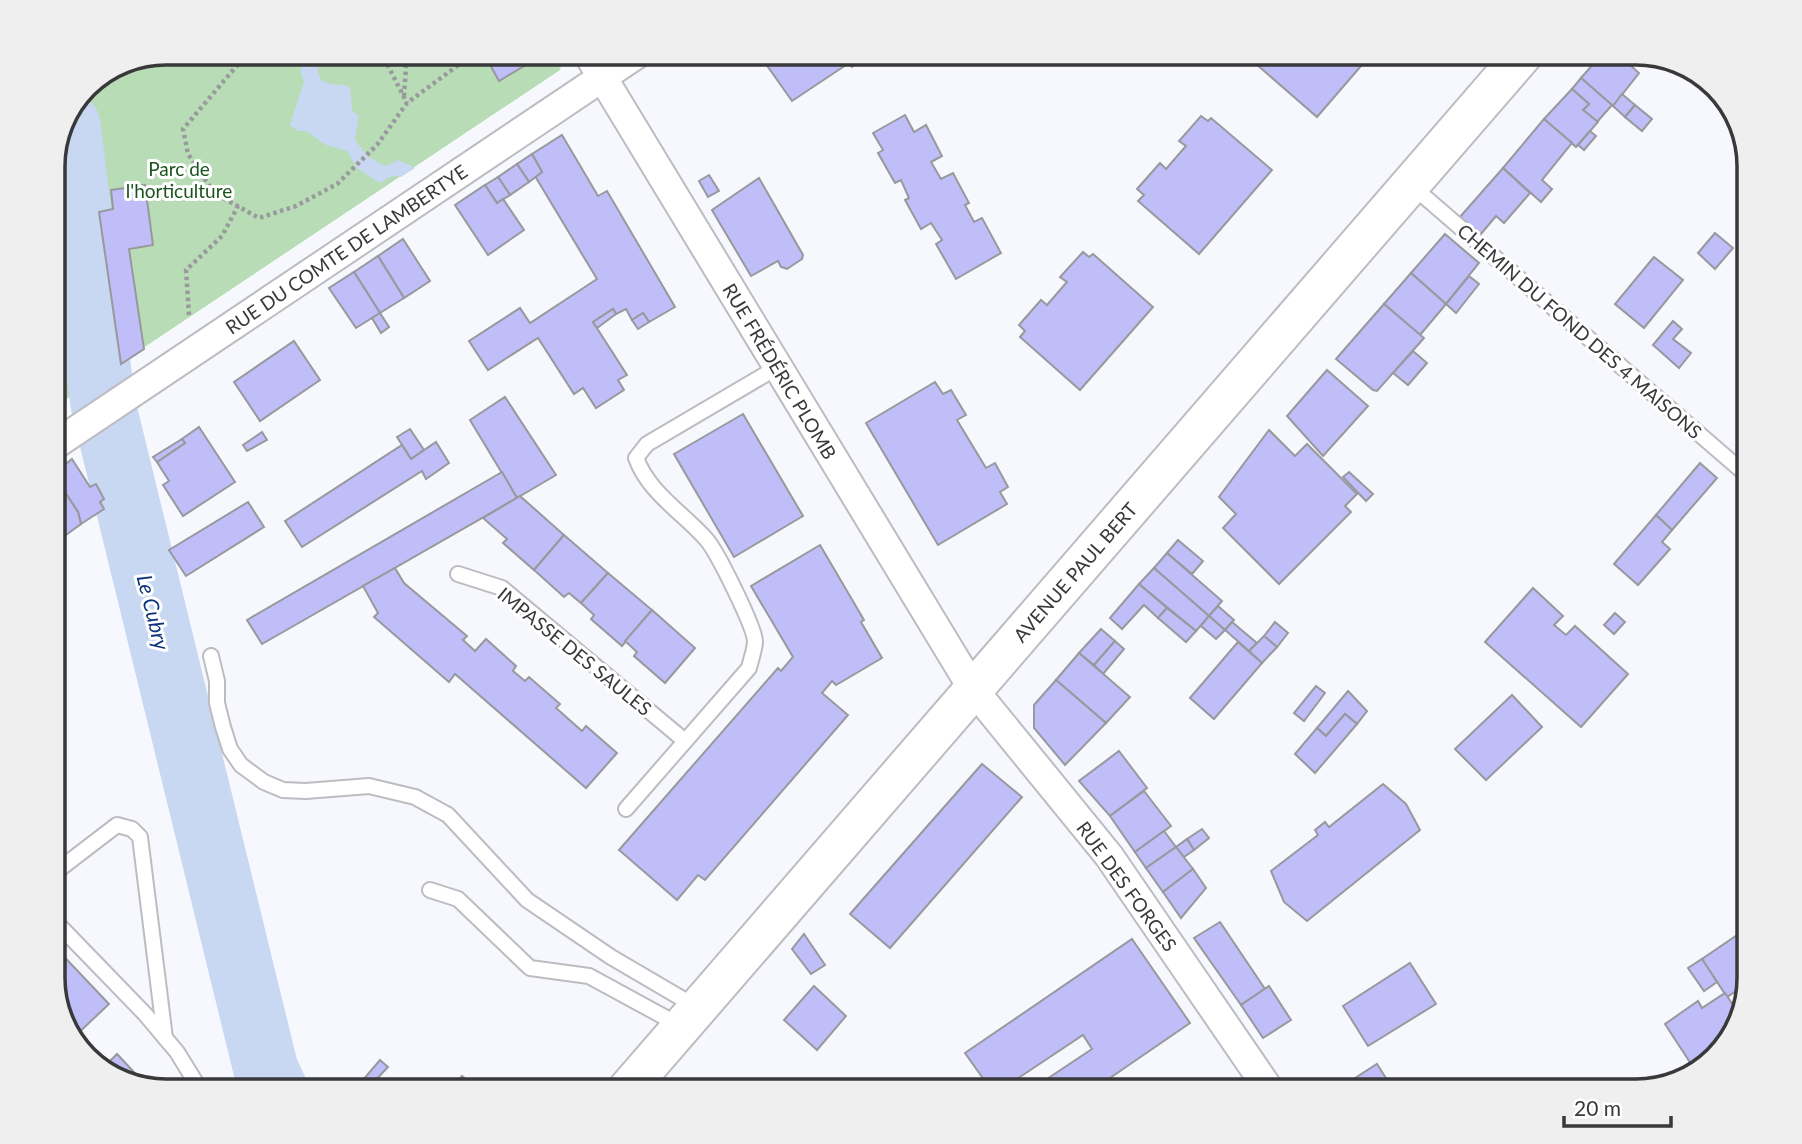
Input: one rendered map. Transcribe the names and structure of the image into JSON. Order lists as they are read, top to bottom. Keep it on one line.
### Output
{"streets":{"main road":["AVENUE PAUL BERT"],"street":["RUE DU COMTE DE LAMBERTYE","RUE FRÉDÉRIC PLOMB","RUE DES FORGES"],"lane":["CHEMIN DU FOND DES 4 MAISONS","IMPASSE DES SAULES"]},"crossings":[["RUE DU COMTE DE LAMBERTYE","RUE FRÉDÉRIC PLOMB"],["CHEMIN DU FOND DES 4 MAISONS","AVENUE PAUL BERT"],["RUE FRÉDÉRIC PLOMB","AVENUE PAUL BERT"],["RUE FRÉDÉRIC PLOMB","RUE DES FORGES"],["AVENUE PAUL BERT","RUE DES FORGES"]],"water":["Le Cubry"],"parks":["Parc de l'horticulture"],"scale_bar":"20 m"}
